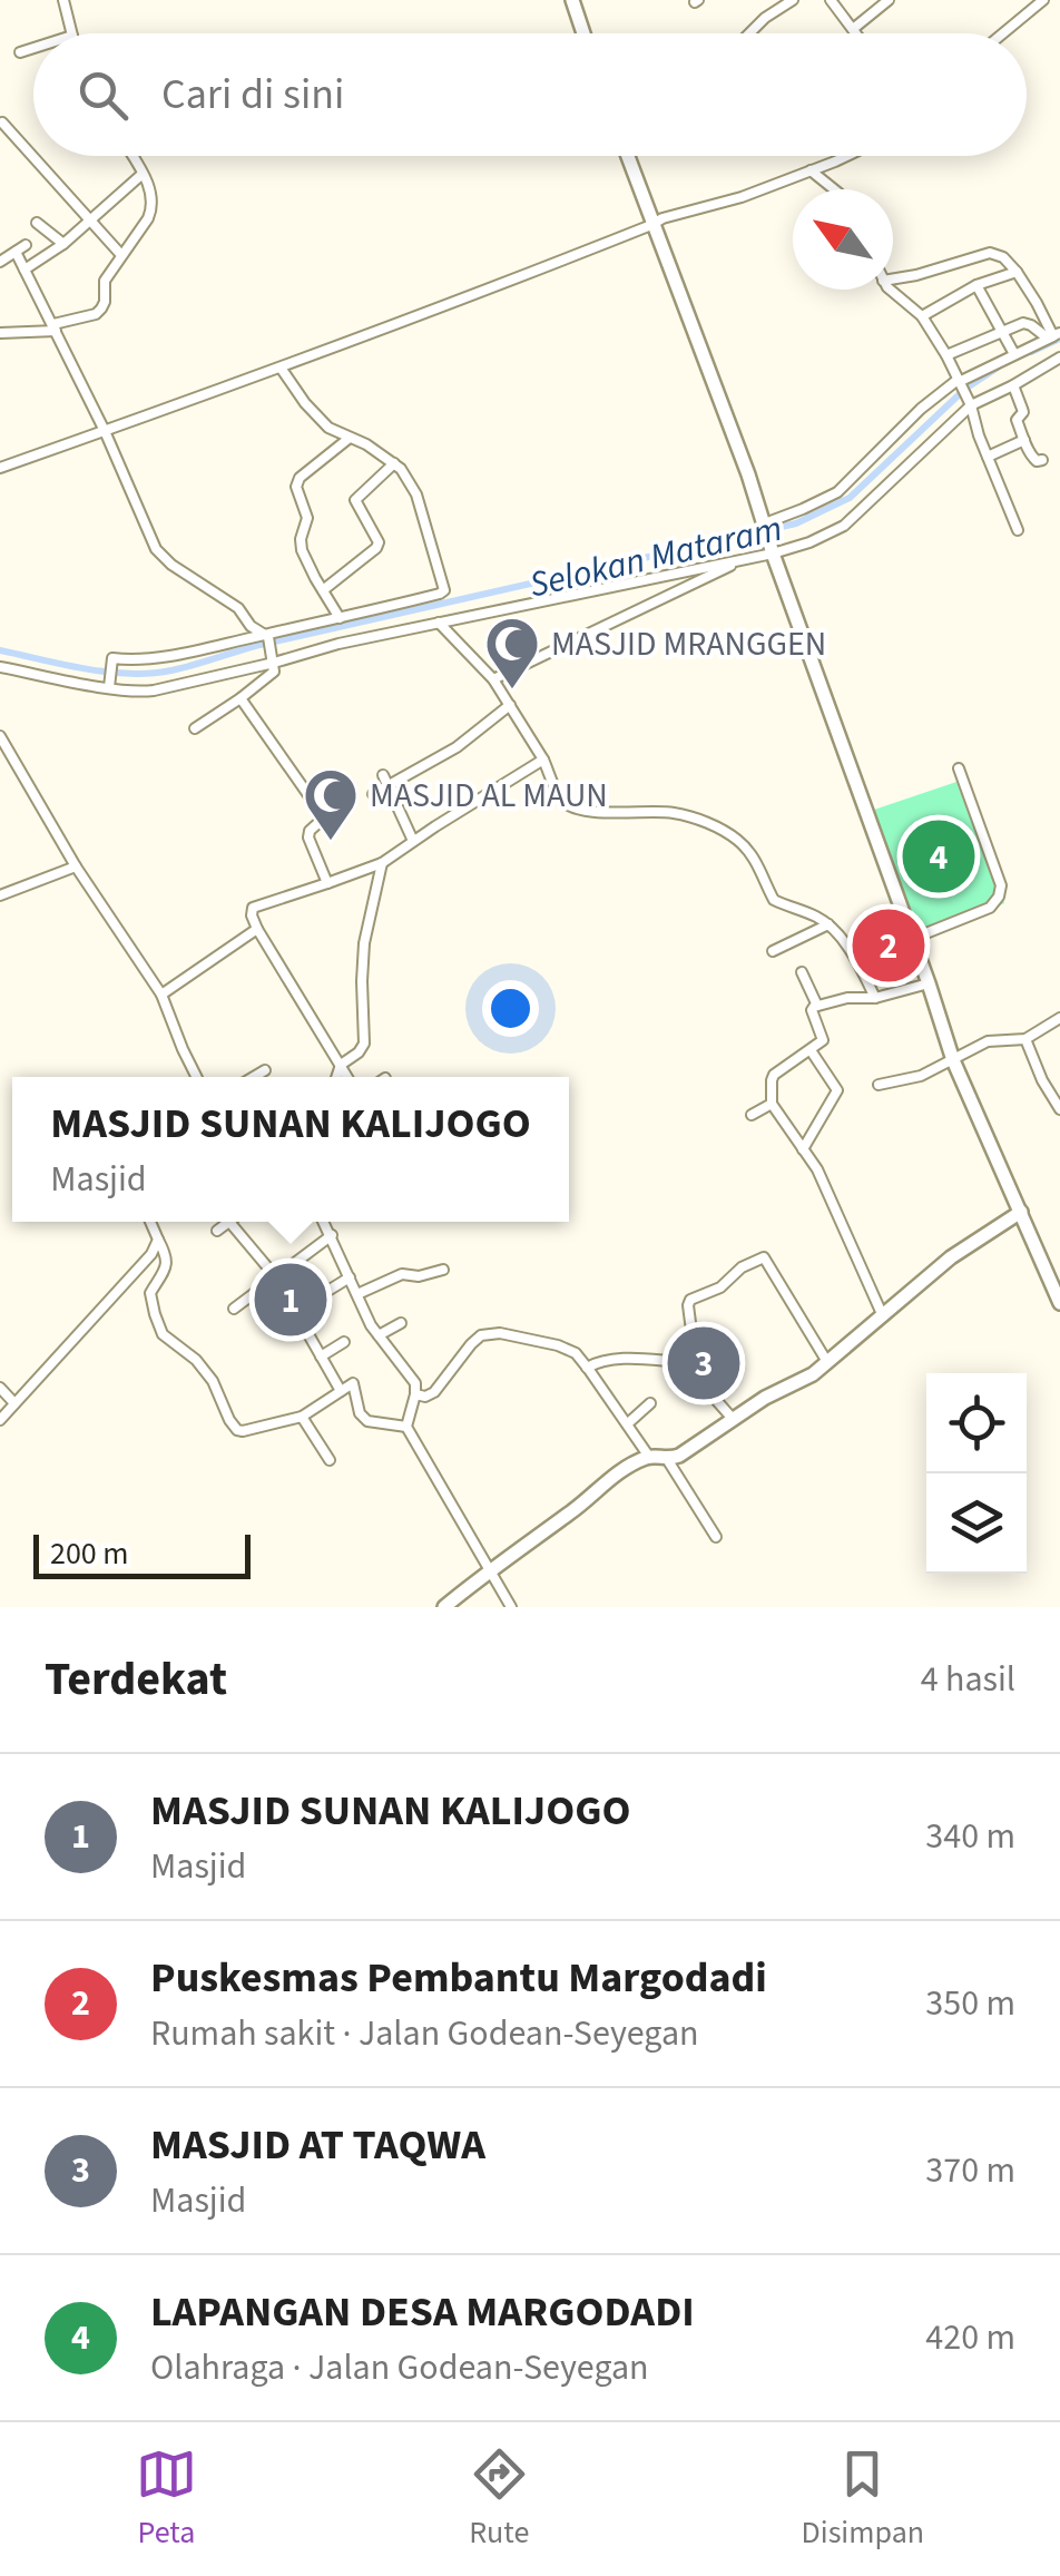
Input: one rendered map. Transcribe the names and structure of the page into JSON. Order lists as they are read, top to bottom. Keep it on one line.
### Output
{"water":["Selokan Mataram"],"places":{"mosque":["MASJID MRANGGEN","MASJID AL MAUN"]},"scale_bar":"200 m","north":"top left","page":{"search":"Cari di sini","pins":["4","2","1","3"],"popup":["MASJID SUNAN KALIJOGO","Masjid"],"scale":"200 m","heading":["Terdekat","4 hasil"],"list":[{"mark":"1","name":"MASJID SUNAN KALIJOGO","note":"Masjid","value":"340 m"},{"mark":"2","name":"Puskesmas Pembantu Margodadi","note":"Rumah sakit · Jalan Godean-Seyegan","value":"350 m"},{"mark":"3","name":"MASJID AT TAQWA","note":"Masjid","value":"370 m"},{"mark":"4","name":"LAPANGAN DESA MARGODADI","note":"Olahraga · Jalan Godean-Seyegan","value":"420 m"}],"nav":["Peta","Rute","Disimpan"]}}
